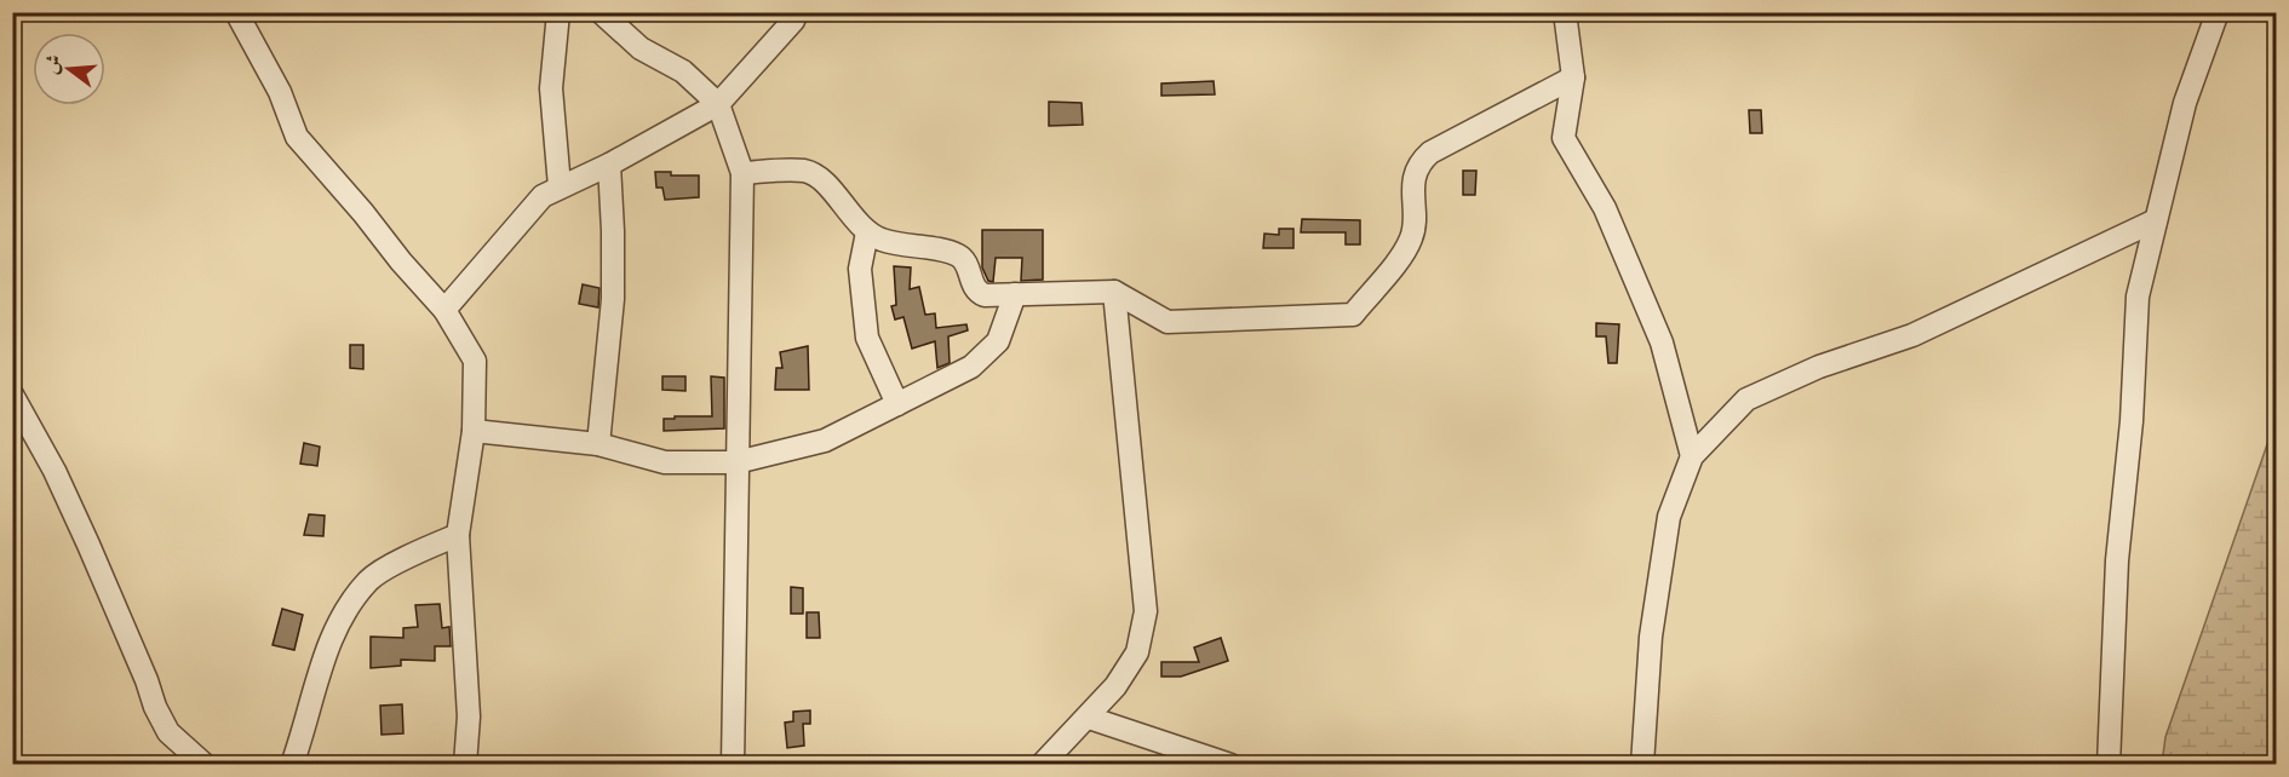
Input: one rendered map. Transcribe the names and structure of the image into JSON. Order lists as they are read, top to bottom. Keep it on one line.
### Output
{"north":"left"}
